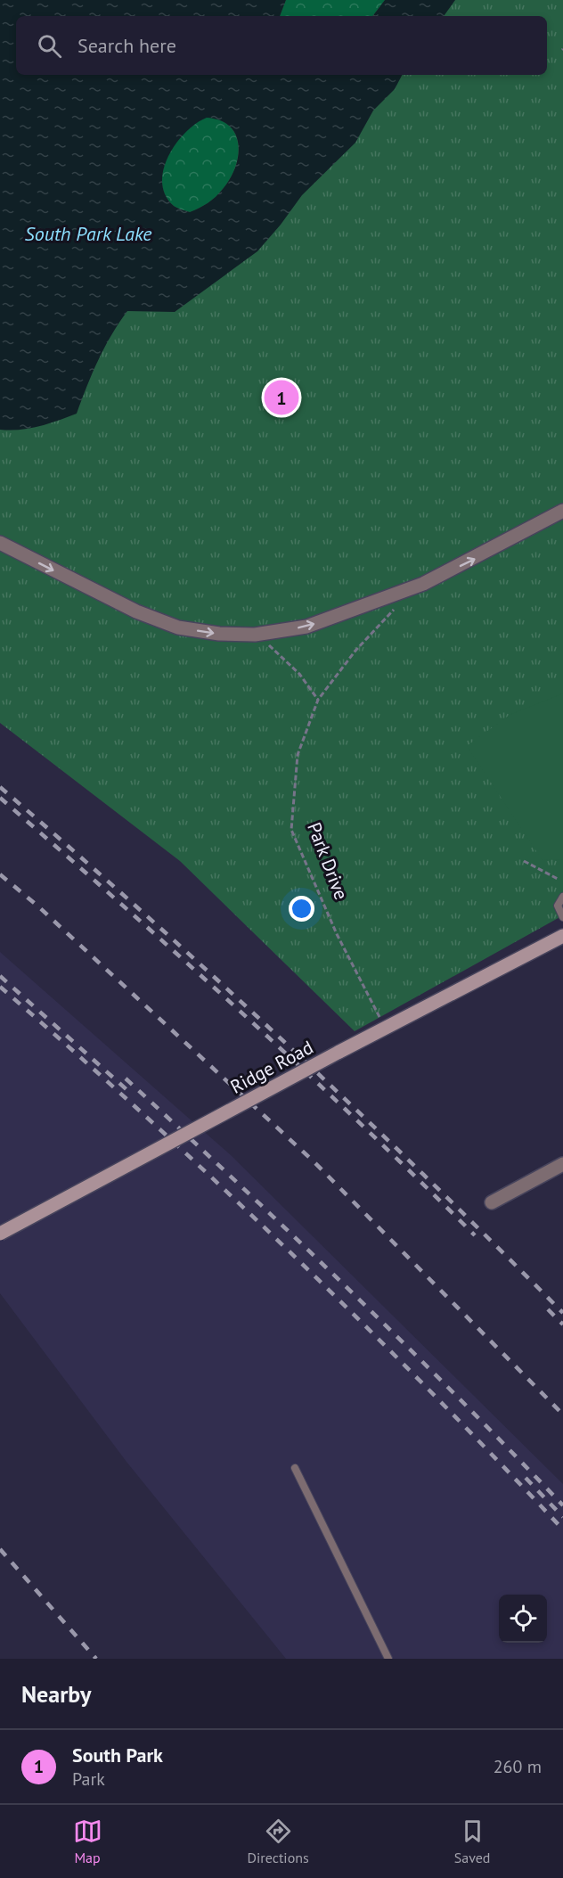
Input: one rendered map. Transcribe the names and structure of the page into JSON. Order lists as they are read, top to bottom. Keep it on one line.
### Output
{"streets":{"main road":["Ridge Road"],"path":["Park Drive"]},"crossings":[["Park Drive","Ridge Road"]],"water":["South Park Lake"],"page":{"search":"Search here","pins":"1","heading":"Nearby","list":[{"mark":"1","name":"South Park","note":"Park","value":"260 m"}],"nav":["Map","Directions","Saved"]}}
